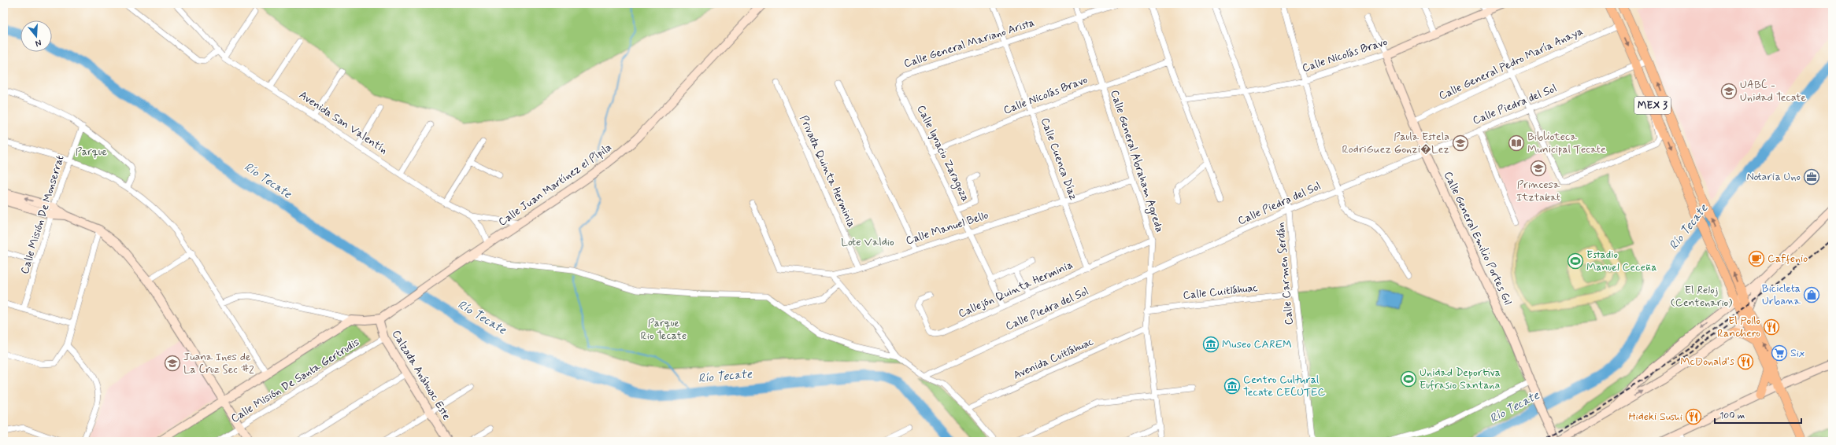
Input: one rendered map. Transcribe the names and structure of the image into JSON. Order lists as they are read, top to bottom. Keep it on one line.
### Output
{"streets":{"main road":["Calle Nicolás Bravo","MEX 3","Calle Juan Martínez el Pípila","Calle General Emilio Portes Gil","Calzada Anáhuac Este"],"street":["Calle General Mariano Arista","Calle General Pedro María Anaya","Calle Piedra del Sol","Avenida San Valentín","Calle Ignacio Zaragoza","Calle Cuenca Díaz","Calle General Abraham Agreda","Privada Quinta Herminia","Calle Misión De Monserrat","Calle Manuel Bello","Calle Carmen Serdán","Callejón Quinta Herminia","Calle Cuitláhuac","Avenida Cuitláhuac","Calle Misión De Santa Gertrudis"]},"crossings":[["Calle General Mariano Arista","Calle Ignacio Zaragoza"],["Calle General Mariano Arista","Calle Cuenca Díaz"],["Calle General Mariano Arista","Calle General Abraham Agreda"],["Calle Nicolás Bravo","Calle Ignacio Zaragoza"],["Calle Nicolás Bravo","Calle Cuenca Díaz"],["Calle Nicolás Bravo","Calle General Abraham Agreda"],["Calle Nicolás Bravo","Calle General Emilio Portes Gil"],["Calle Nicolás Bravo","Calle Carmen Serdán"],["Calle General Pedro María Anaya","MEX 3"],["Calle General Pedro María Anaya","Calle General Emilio Portes Gil"],["Calle Piedra del Sol","MEX 3"],["Calle Piedra del Sol","Calle General Abraham Agreda"],["Calle Piedra del Sol","Calle General Emilio Portes Gil"],["Calle Piedra del Sol","Calle Carmen Serdán"],["Avenida San Valentín","Calle Juan Martínez el Pípila"],["Calle Ignacio Zaragoza","Calle Manuel Bello"],["Calle Ignacio Zaragoza","Callejón Quinta Herminia"],["Calle Cuenca Díaz","Calle Manuel Bello"],["Calle Cuenca Díaz","Callejón Quinta Herminia"],["Calle General Abraham Agreda","Calle Manuel Bello"],["Calle General Abraham Agreda","Callejón Quinta Herminia"],["Calle General Abraham Agreda","Calle Cuitláhuac"],["Calle General Abraham Agreda","Avenida Cuitláhuac"],["Privada Quinta Herminia","Calle Manuel Bello"],["Calle Juan Martínez el Pípila","Calzada Anáhuac Este"],["Calle Carmen Serdán","Calle Cuitláhuac"],["Calzada Anáhuac Este","Calle Misión De Santa Gertrudis"]],"water":["Río Tecate"],"parks":["Parque","Lote Valdio","El Reloj (Centenario)","Parque Rio Tecate"],"places":{"school or university":["UABC - Unidad Tecate","Paula Estela RodriGuez Gonzi�Lez","Princesa Itztakat","Juana Ines de La Cruz Sec #2"],"library":["Biblioteca Municipal Tecate"],"office":["Notaria Uno"],"cafe":["Caffenio"],"sports":["Estadio Manuel Ceceña","Unidad Deportiva Eufrasio Santana"],"shop":["Bicicleta Urbana"],"restaurant":["El Pollo Ranchero","McDonald's","Hideki Sushi"],"museum":["Museo CAREM","Centro Cultural Tecate CECUTEC"],"supermarket":["Six"]},"scale_bar":"100 m","north":"bottom"}
